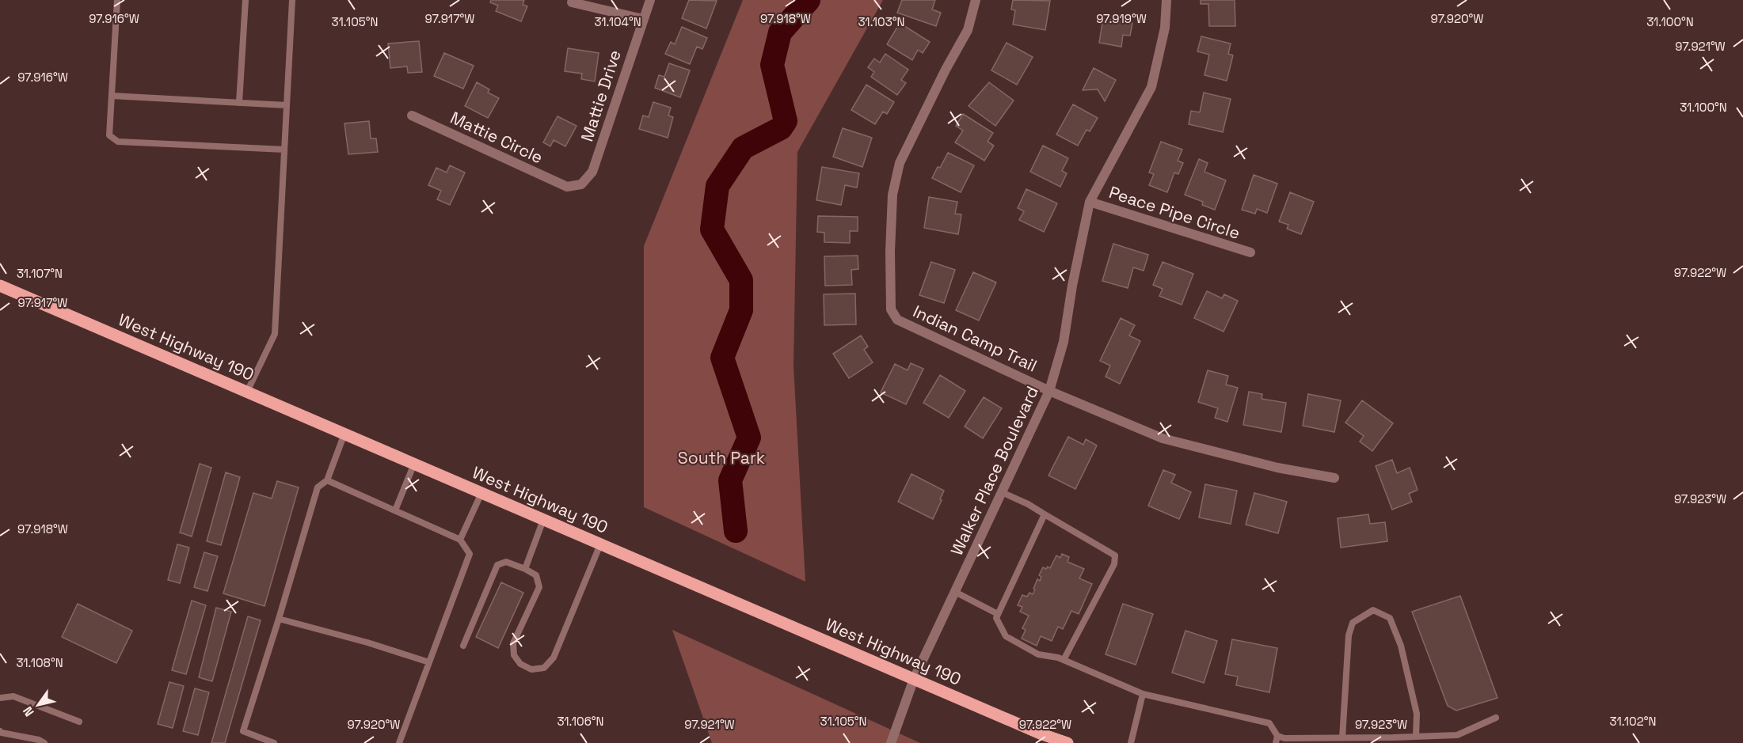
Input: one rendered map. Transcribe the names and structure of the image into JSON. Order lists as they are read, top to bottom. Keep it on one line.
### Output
{"streets":{"main road":["West Highway 190"],"street":["Mattie Drive","Mattie Circle","Peace Pipe Circle","Indian Camp Trail","Walker Place Boulevard"]},"crossings":[["Mattie Drive","Mattie Circle"],["Peace Pipe Circle","Walker Place Boulevard"],["Indian Camp Trail","Walker Place Boulevard"],["West Highway 190","Walker Place Boulevard"]],"parks":["South Park"],"north":"bottom left","coordinates":["97.916°W","97.917°W","97.918°W","97.919°W","97.920°W","31.100°N","31.105°N","31.104°N","31.103°N","97.921°W","97.922°W","31.107°N","97.923°W","31.108°N","31.106°N","31.102°N"]}
